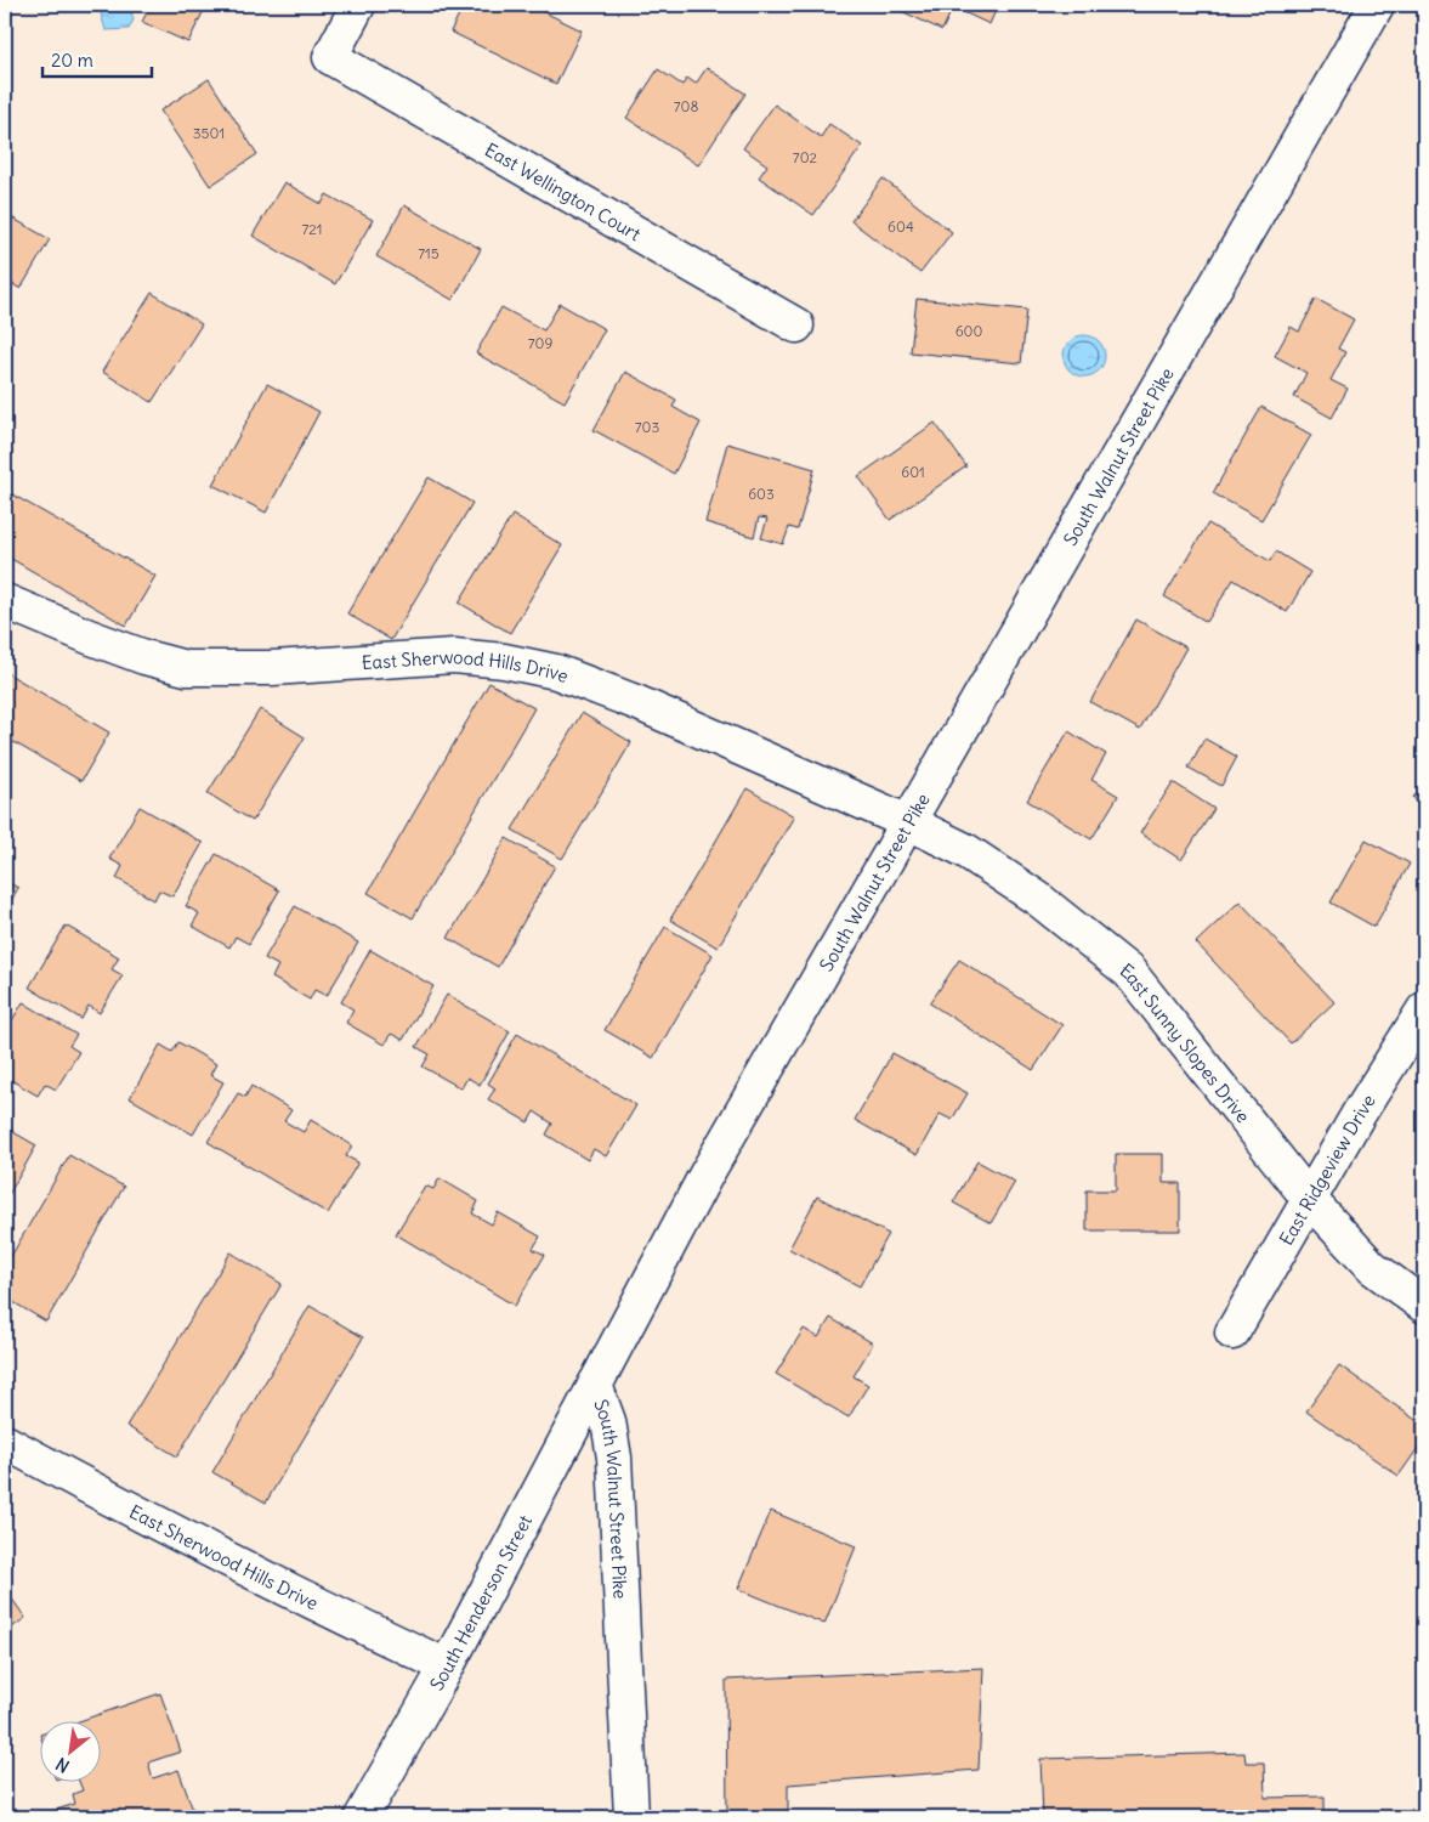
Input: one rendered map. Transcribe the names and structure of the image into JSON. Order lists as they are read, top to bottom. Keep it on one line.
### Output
{"streets":{"street":["East Wellington Court","South Walnut Street Pike","East Sherwood Hills Drive","East Sunny Slopes Drive","East Ridgeview Drive","South Henderson Street"]},"crossings":[["South Walnut Street Pike","East Sherwood Hills Drive"],["South Walnut Street Pike","East Sunny Slopes Drive"],["South Walnut Street Pike","South Henderson Street"],["East Sherwood Hills Drive","East Sunny Slopes Drive"],["East Sherwood Hills Drive","South Henderson Street"],["East Sunny Slopes Drive","East Ridgeview Drive"]],"house_numbers":["708","3501","702","604","721","715","600","709","703","601","603"],"scale_bar":"20 m","north":"bottom left"}
